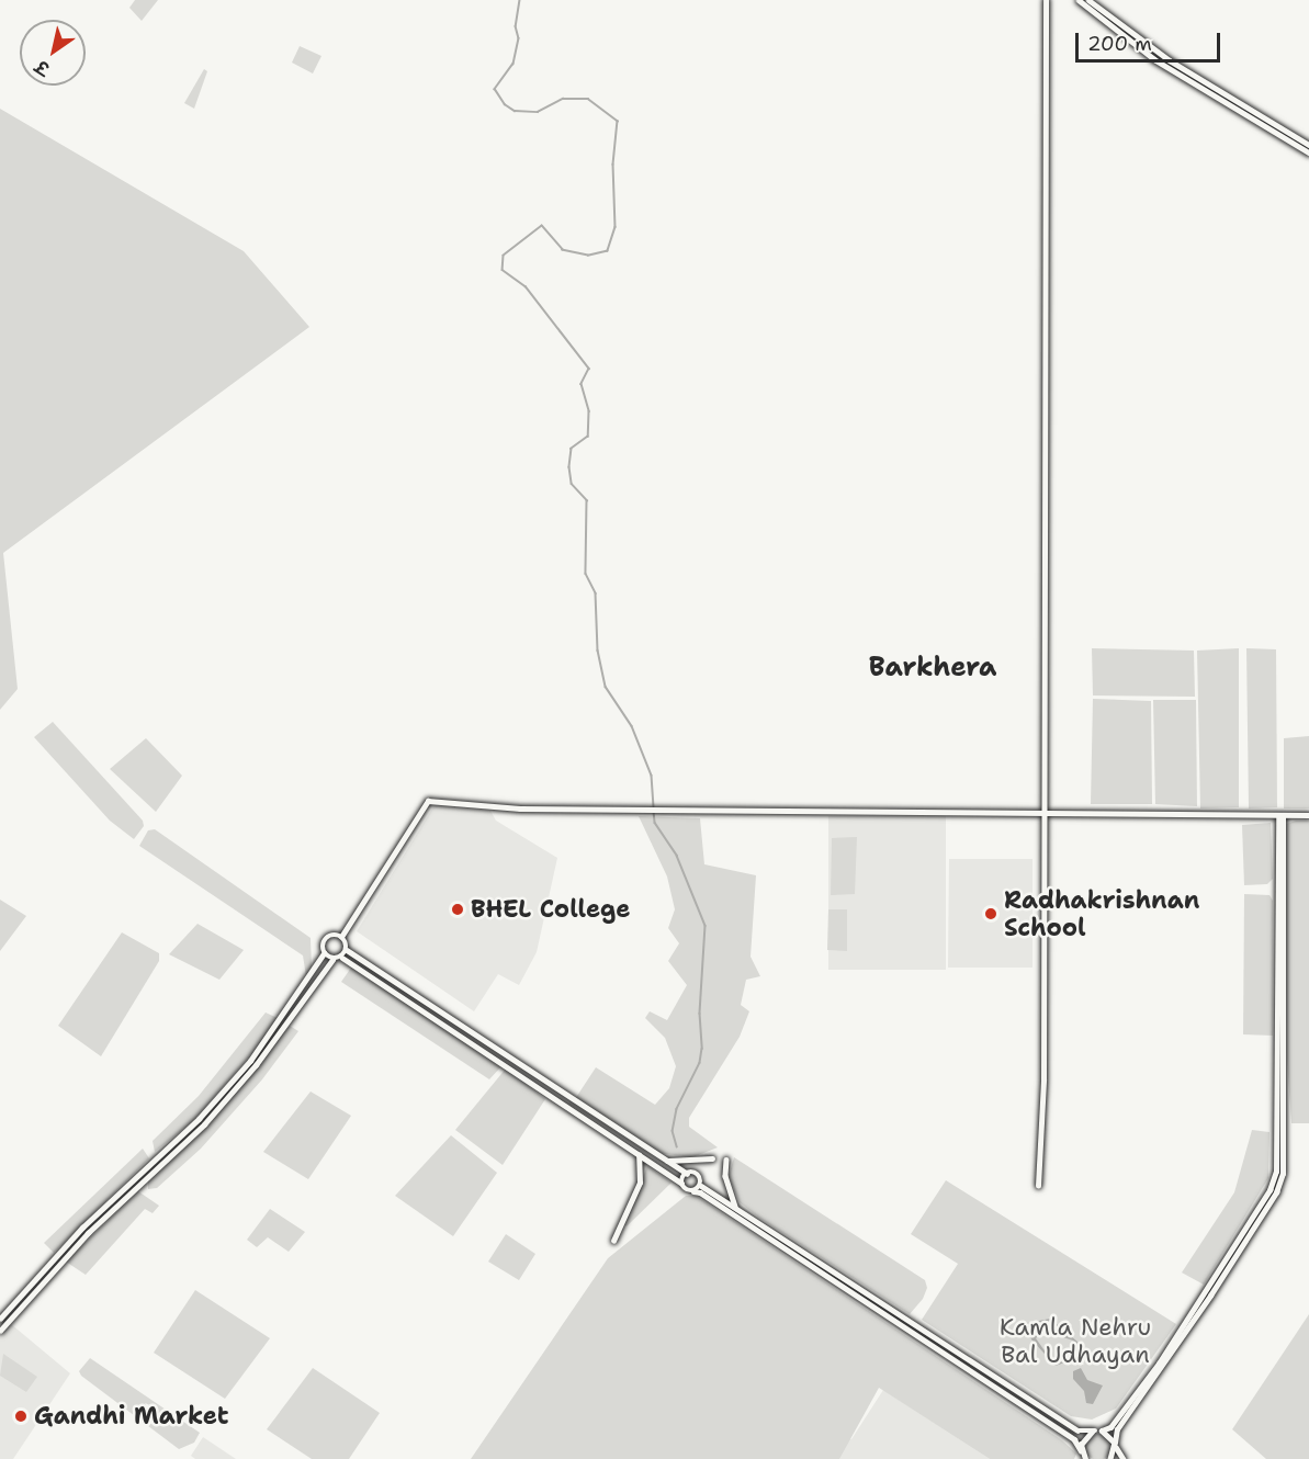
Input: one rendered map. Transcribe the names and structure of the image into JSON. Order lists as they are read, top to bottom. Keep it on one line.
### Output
{"districts":["Barkhera"],"parks":["Kamla Nehru Bal Udhayan"],"places":["BHEL College","Radhakrishnan School","Gandhi Market"],"scale_bar":"200 m","north":"bottom left"}
